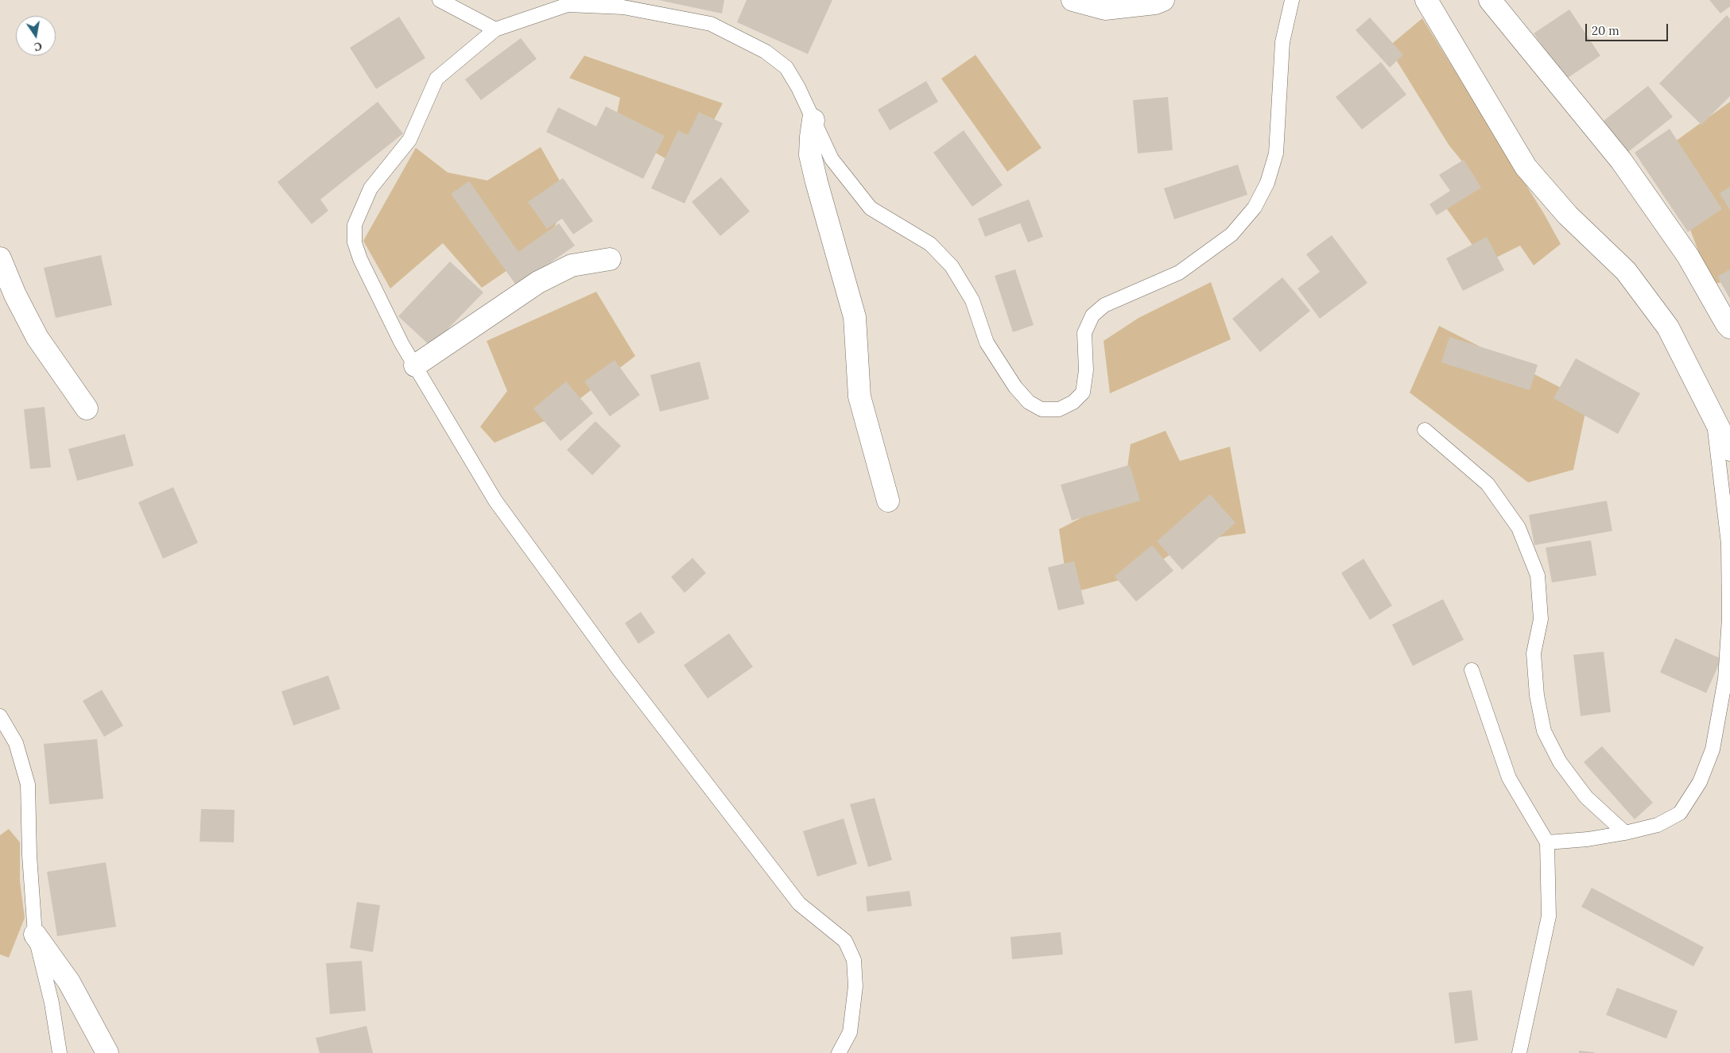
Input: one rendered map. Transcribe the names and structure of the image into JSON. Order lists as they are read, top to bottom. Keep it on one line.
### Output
{"scale_bar":"20 m","north":"bottom"}
